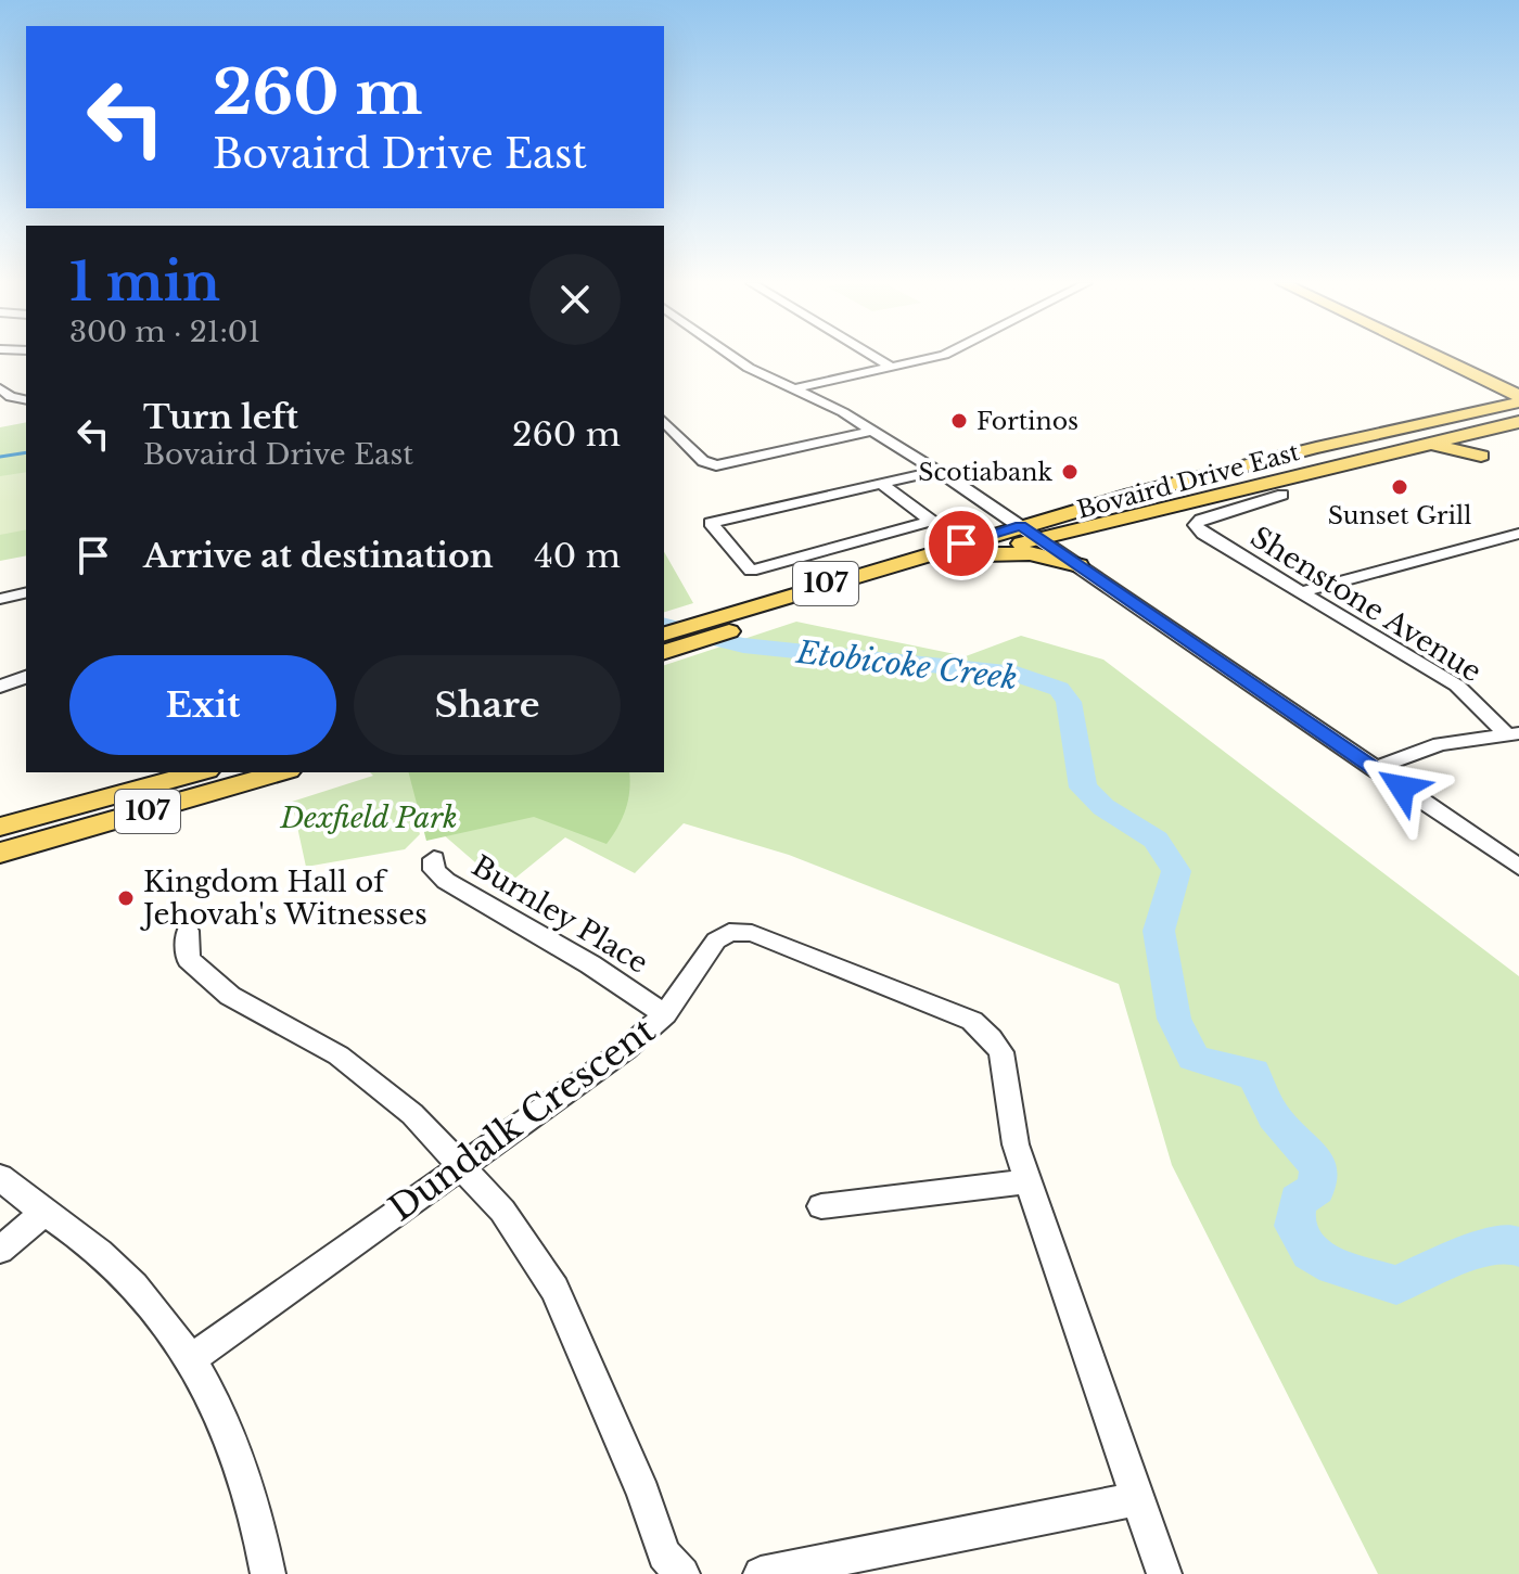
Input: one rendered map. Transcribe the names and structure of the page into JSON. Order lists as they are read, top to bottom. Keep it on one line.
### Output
{"streets":{"main road":["Bovaird Drive East","107"],"street":["Shenstone Avenue","Burnley Place","Dundalk Crescent"]},"crossings":[["Burnley Place","Dundalk Crescent"]],"water":["Etobicoke Creek"],"parks":["Dexfield Park"],"places":["Fortinos","Scotiabank","Sunset Grill","Kingdom Hall of Jehovah's Witnesses"],"page":{"turn":["260 m","Bovaird Drive East"],"heading":["1 min","300 m · 21:01"],"list":[{"name":"Turn left","note":"Bovaird Drive East","value":"260 m"},{"name":"Arrive at destination","value":"40 m"}],"buttons":["Exit","Share"]}}
